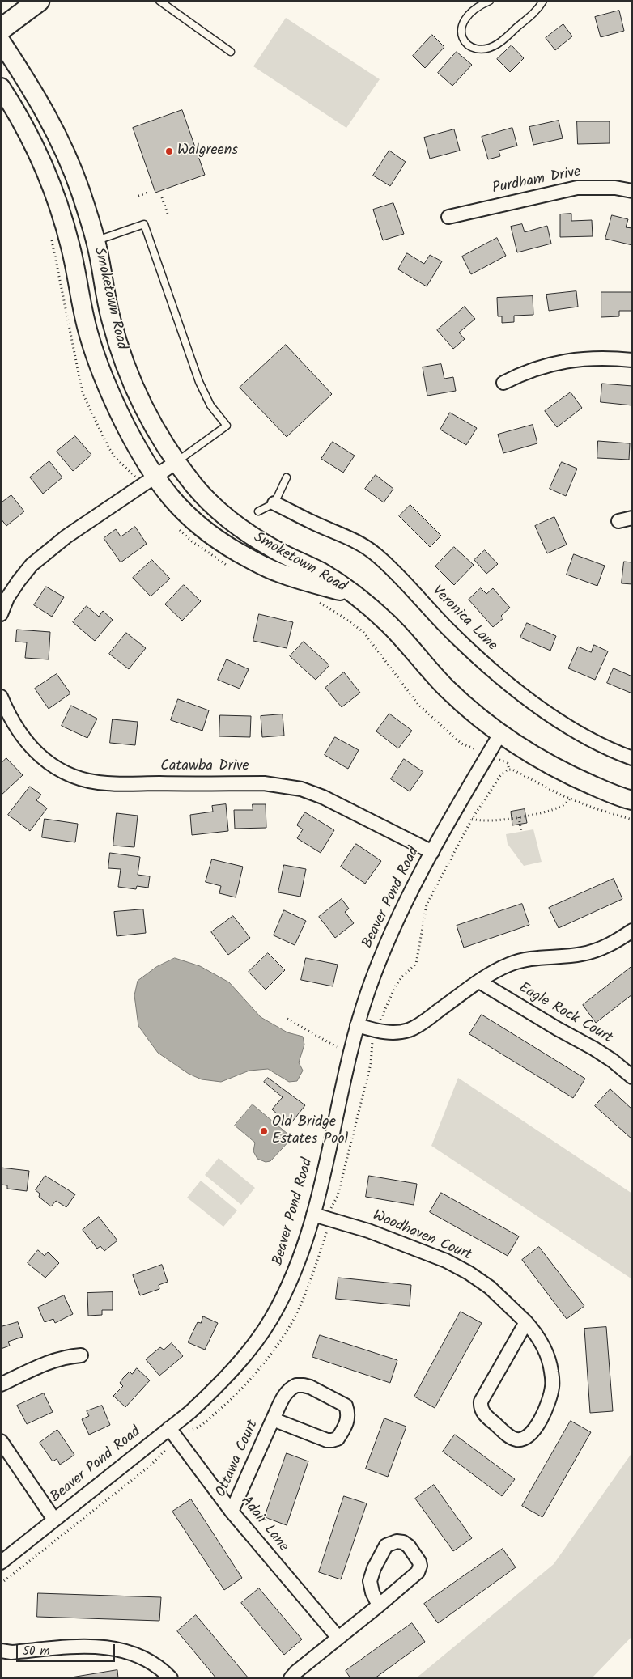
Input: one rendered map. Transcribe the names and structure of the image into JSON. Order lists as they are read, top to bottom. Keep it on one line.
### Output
{"streets":{"main road":["Smoketown Road"],"street":["Purdham Drive","Veronica Lane","Catawba Drive","Beaver Pond Road","Eagle Rock Court","Woodhaven Court","Ottawa Court","Adair Lane"]},"crossings":[["Smoketown Road","Beaver Pond Road"],["Catawba Drive","Beaver Pond Road"],["Beaver Pond Road","Woodhaven Court"],["Beaver Pond Road","Adair Lane"],["Ottawa Court","Adair Lane"]],"places":["Walgreens","Old Bridge Estates Pool"],"scale_bar":"50 m"}
